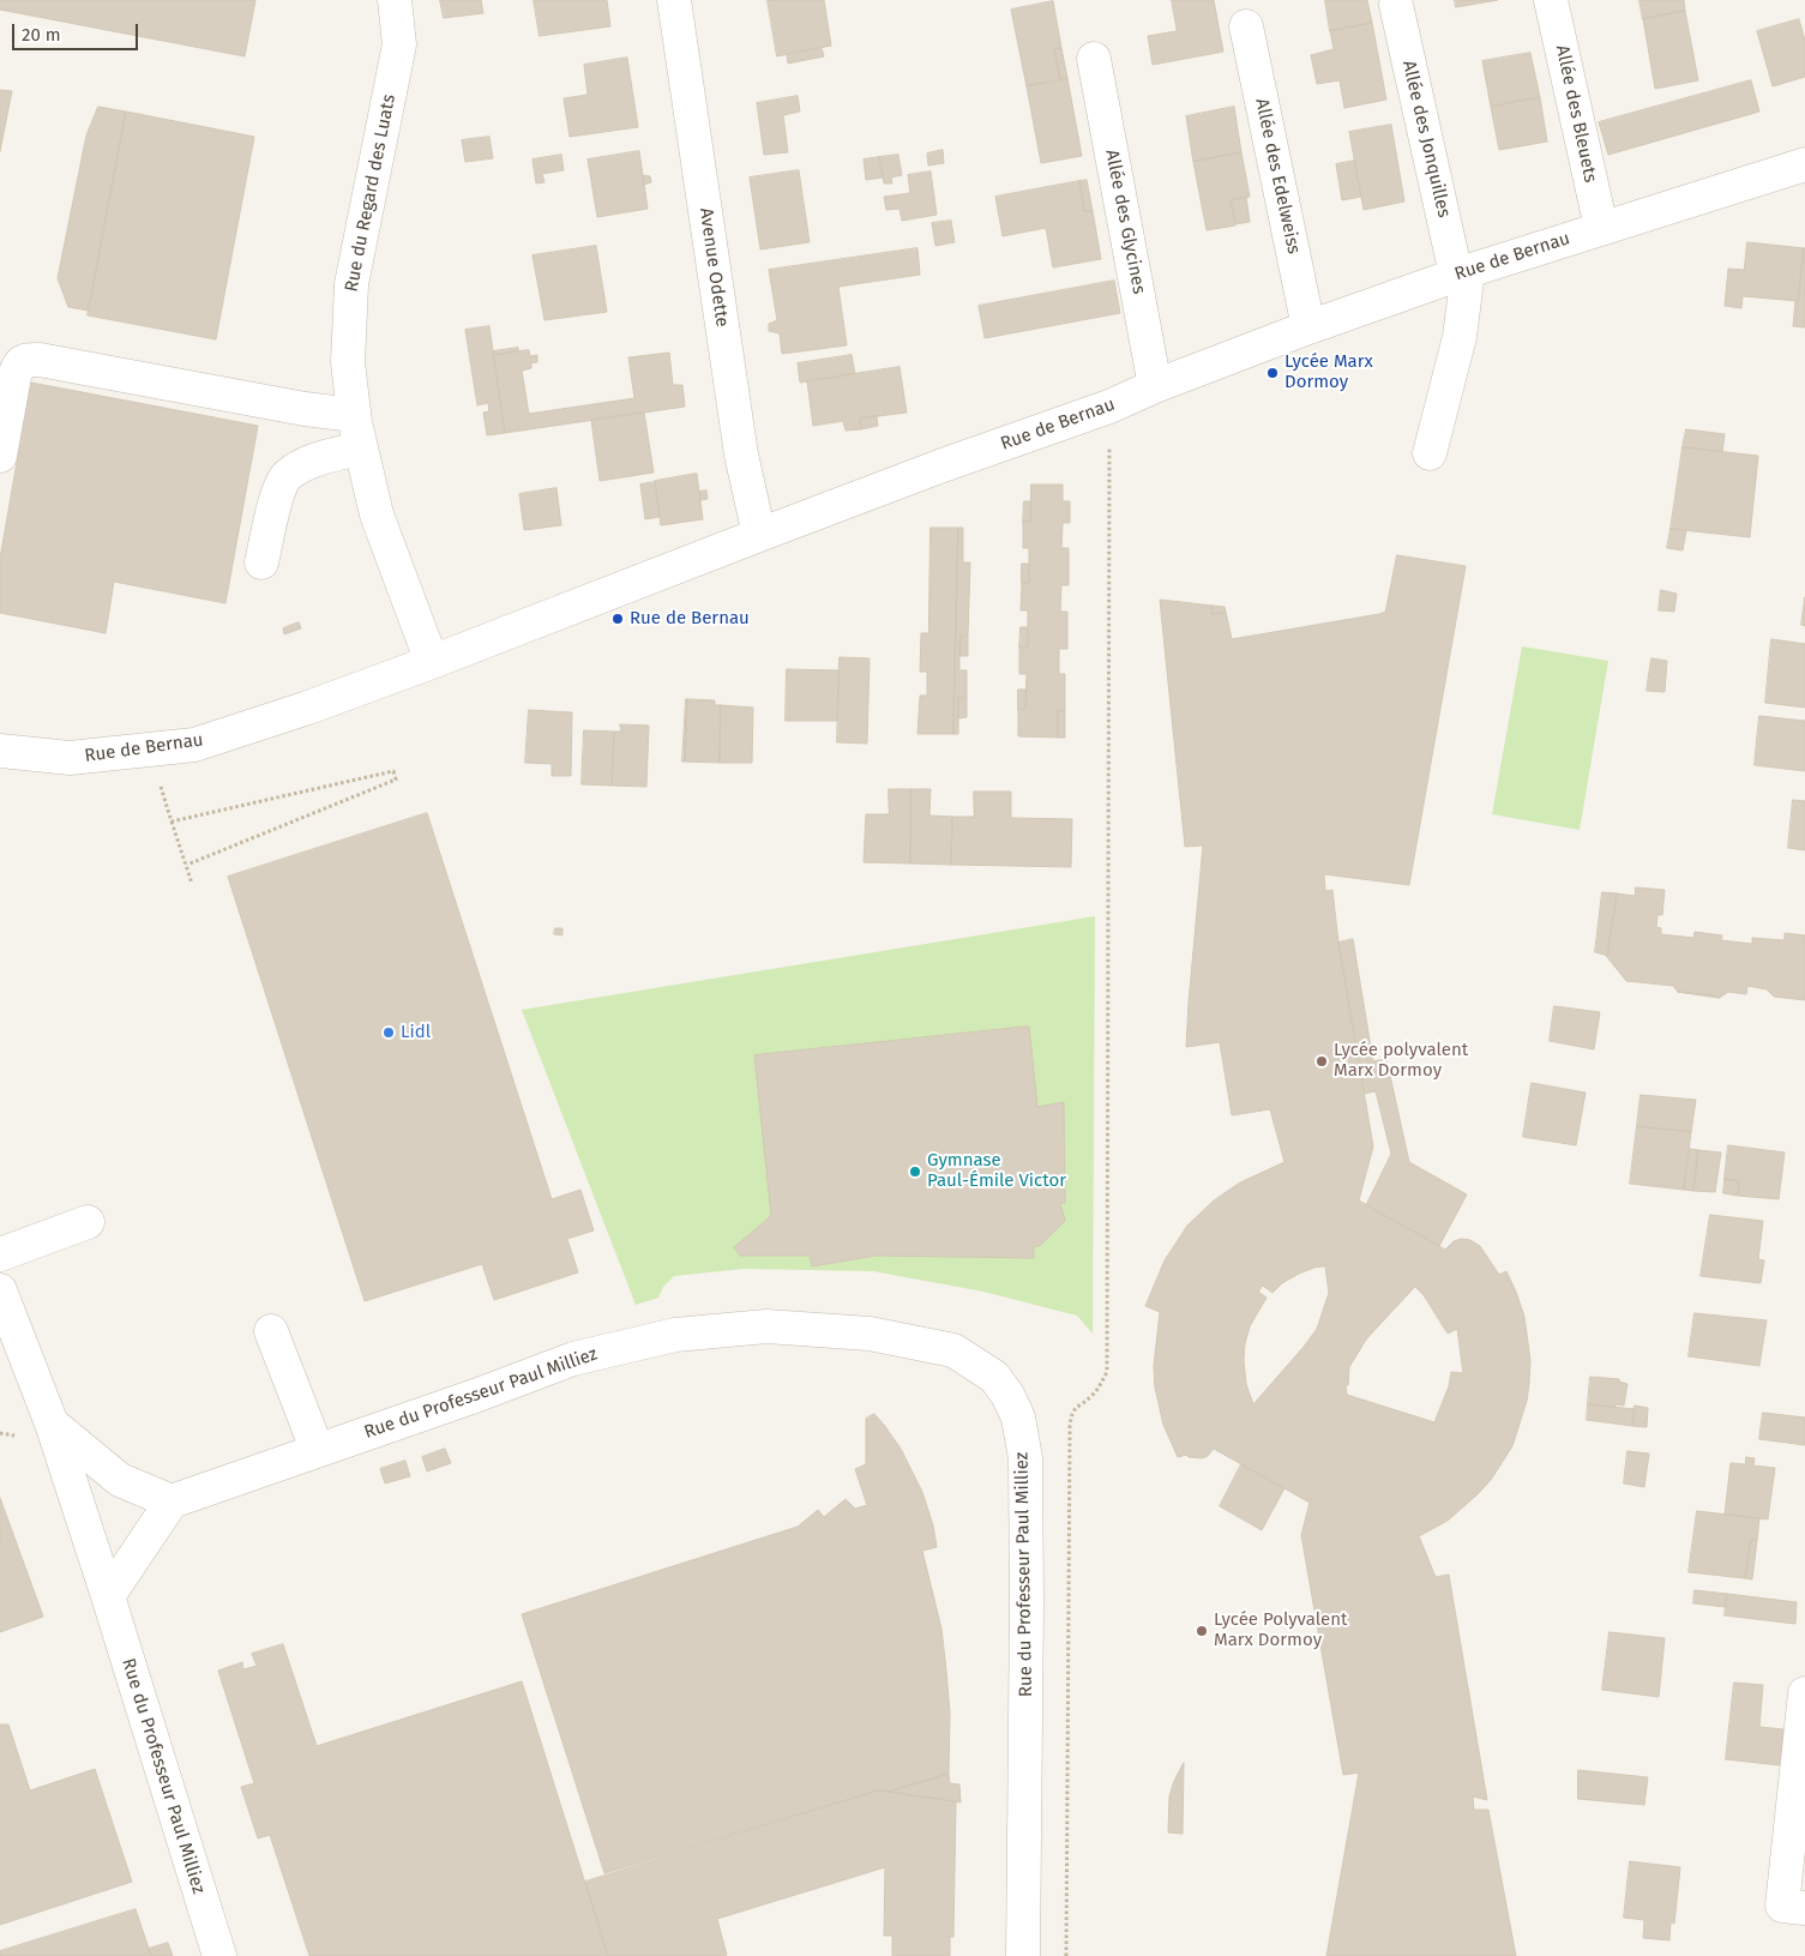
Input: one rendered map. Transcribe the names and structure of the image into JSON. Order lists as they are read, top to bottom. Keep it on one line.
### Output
{"streets":{"street":["Allée des Bleuets","Allée des Jonquilles","Allée des Edelweiss","Rue du Regard des Luats","Allée des Glycines","Rue de Bernau","Avenue Odette","Rue du Professeur Paul Milliez"]},"crossings":[["Allée des Bleuets","Rue de Bernau"],["Allée des Jonquilles","Rue de Bernau"],["Allée des Edelweiss","Rue de Bernau"],["Rue du Regard des Luats","Rue de Bernau"],["Allée des Glycines","Rue de Bernau"],["Rue de Bernau","Avenue Odette"]],"places":["Lycée Marx Dormoy","Rue de Bernau","Lidl","Lycée polyvalent Marx Dormoy","Gymnase Paul-Émile Victor","Lycée Polyvalent Marx Dormoy"],"scale_bar":"20 m"}
